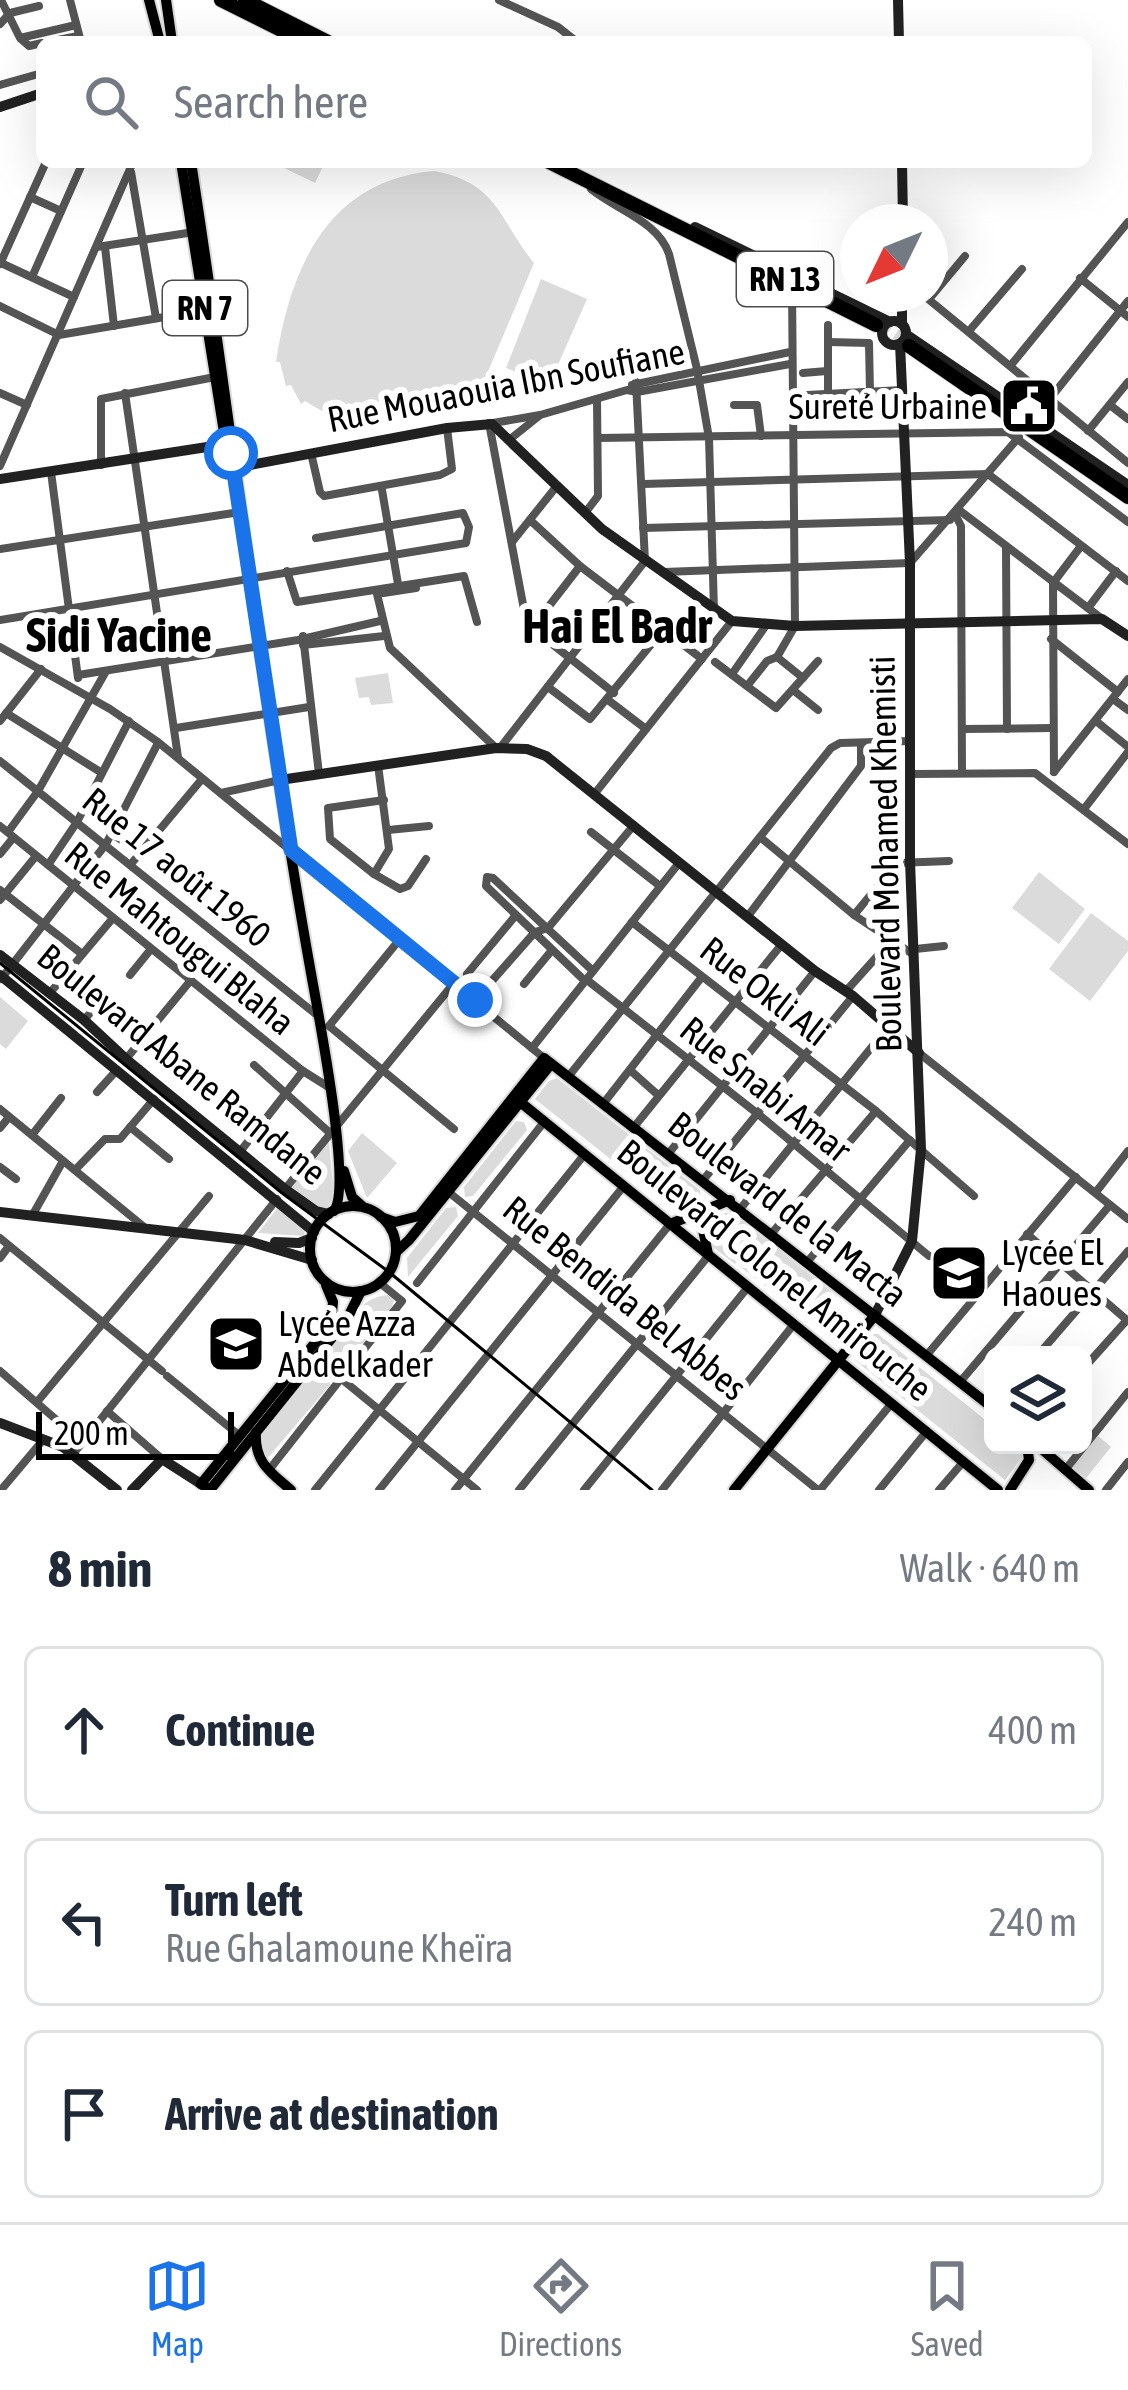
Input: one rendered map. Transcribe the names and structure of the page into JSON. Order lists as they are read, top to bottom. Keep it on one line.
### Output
{"streets":{"highway":["RN 13"],"main road":["RN 7","Rue Mouaouia Ibn Soufiane","Boulevard Mohamed Khemisti","Boulevard Abane Ramdane","Boulevard de la Macta","Boulevard Colonel Amirouche"],"street":["Rue 17 août 1960","Rue Mahtougui Blaha","Rue Okli Ali","Rue Snabi Amar","Rue Bendida Bel Abbes"]},"crossings":[["RN 13","Boulevard Mohamed Khemisti"],["RN 7","Rue Mouaouia Ibn Soufiane"],["RN 7","Rue 17 août 1960"],["RN 7","Rue Mahtougui Blaha"],["RN 7","Boulevard Abane Ramdane"],["Boulevard Mohamed Khemisti","Rue Okli Ali"],["Boulevard Mohamed Khemisti","Rue Snabi Amar"],["Boulevard Mohamed Khemisti","Boulevard de la Macta"]],"districts":["Hai El Badr","Sidi Yacine"],"places":{"public building":["Sureté Urbaine"],"school or university":["Lycée El Haoues","Lycée Azza Abdelkader"]},"scale_bar":"200 m","north":"bottom left","page":{"search":"Search here","scale":"200 m","heading":["8 min","Walk · 640 m"],"list":[["Continue","400 m"],["Turn left","Rue Ghalamoune Kheïra","240 m"],"Arrive at destination"],"nav":["Map","Directions","Saved"]}}
